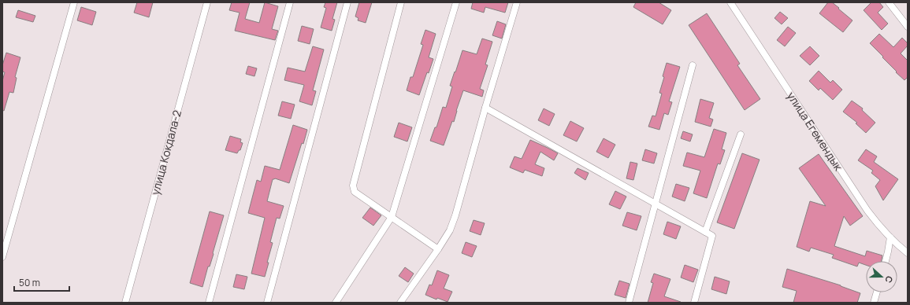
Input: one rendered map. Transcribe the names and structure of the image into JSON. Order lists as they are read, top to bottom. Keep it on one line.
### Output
{"streets":{"street":["улица Егемендык","улица Кокдала-2"]},"scale_bar":"50 m","north":"right"}
